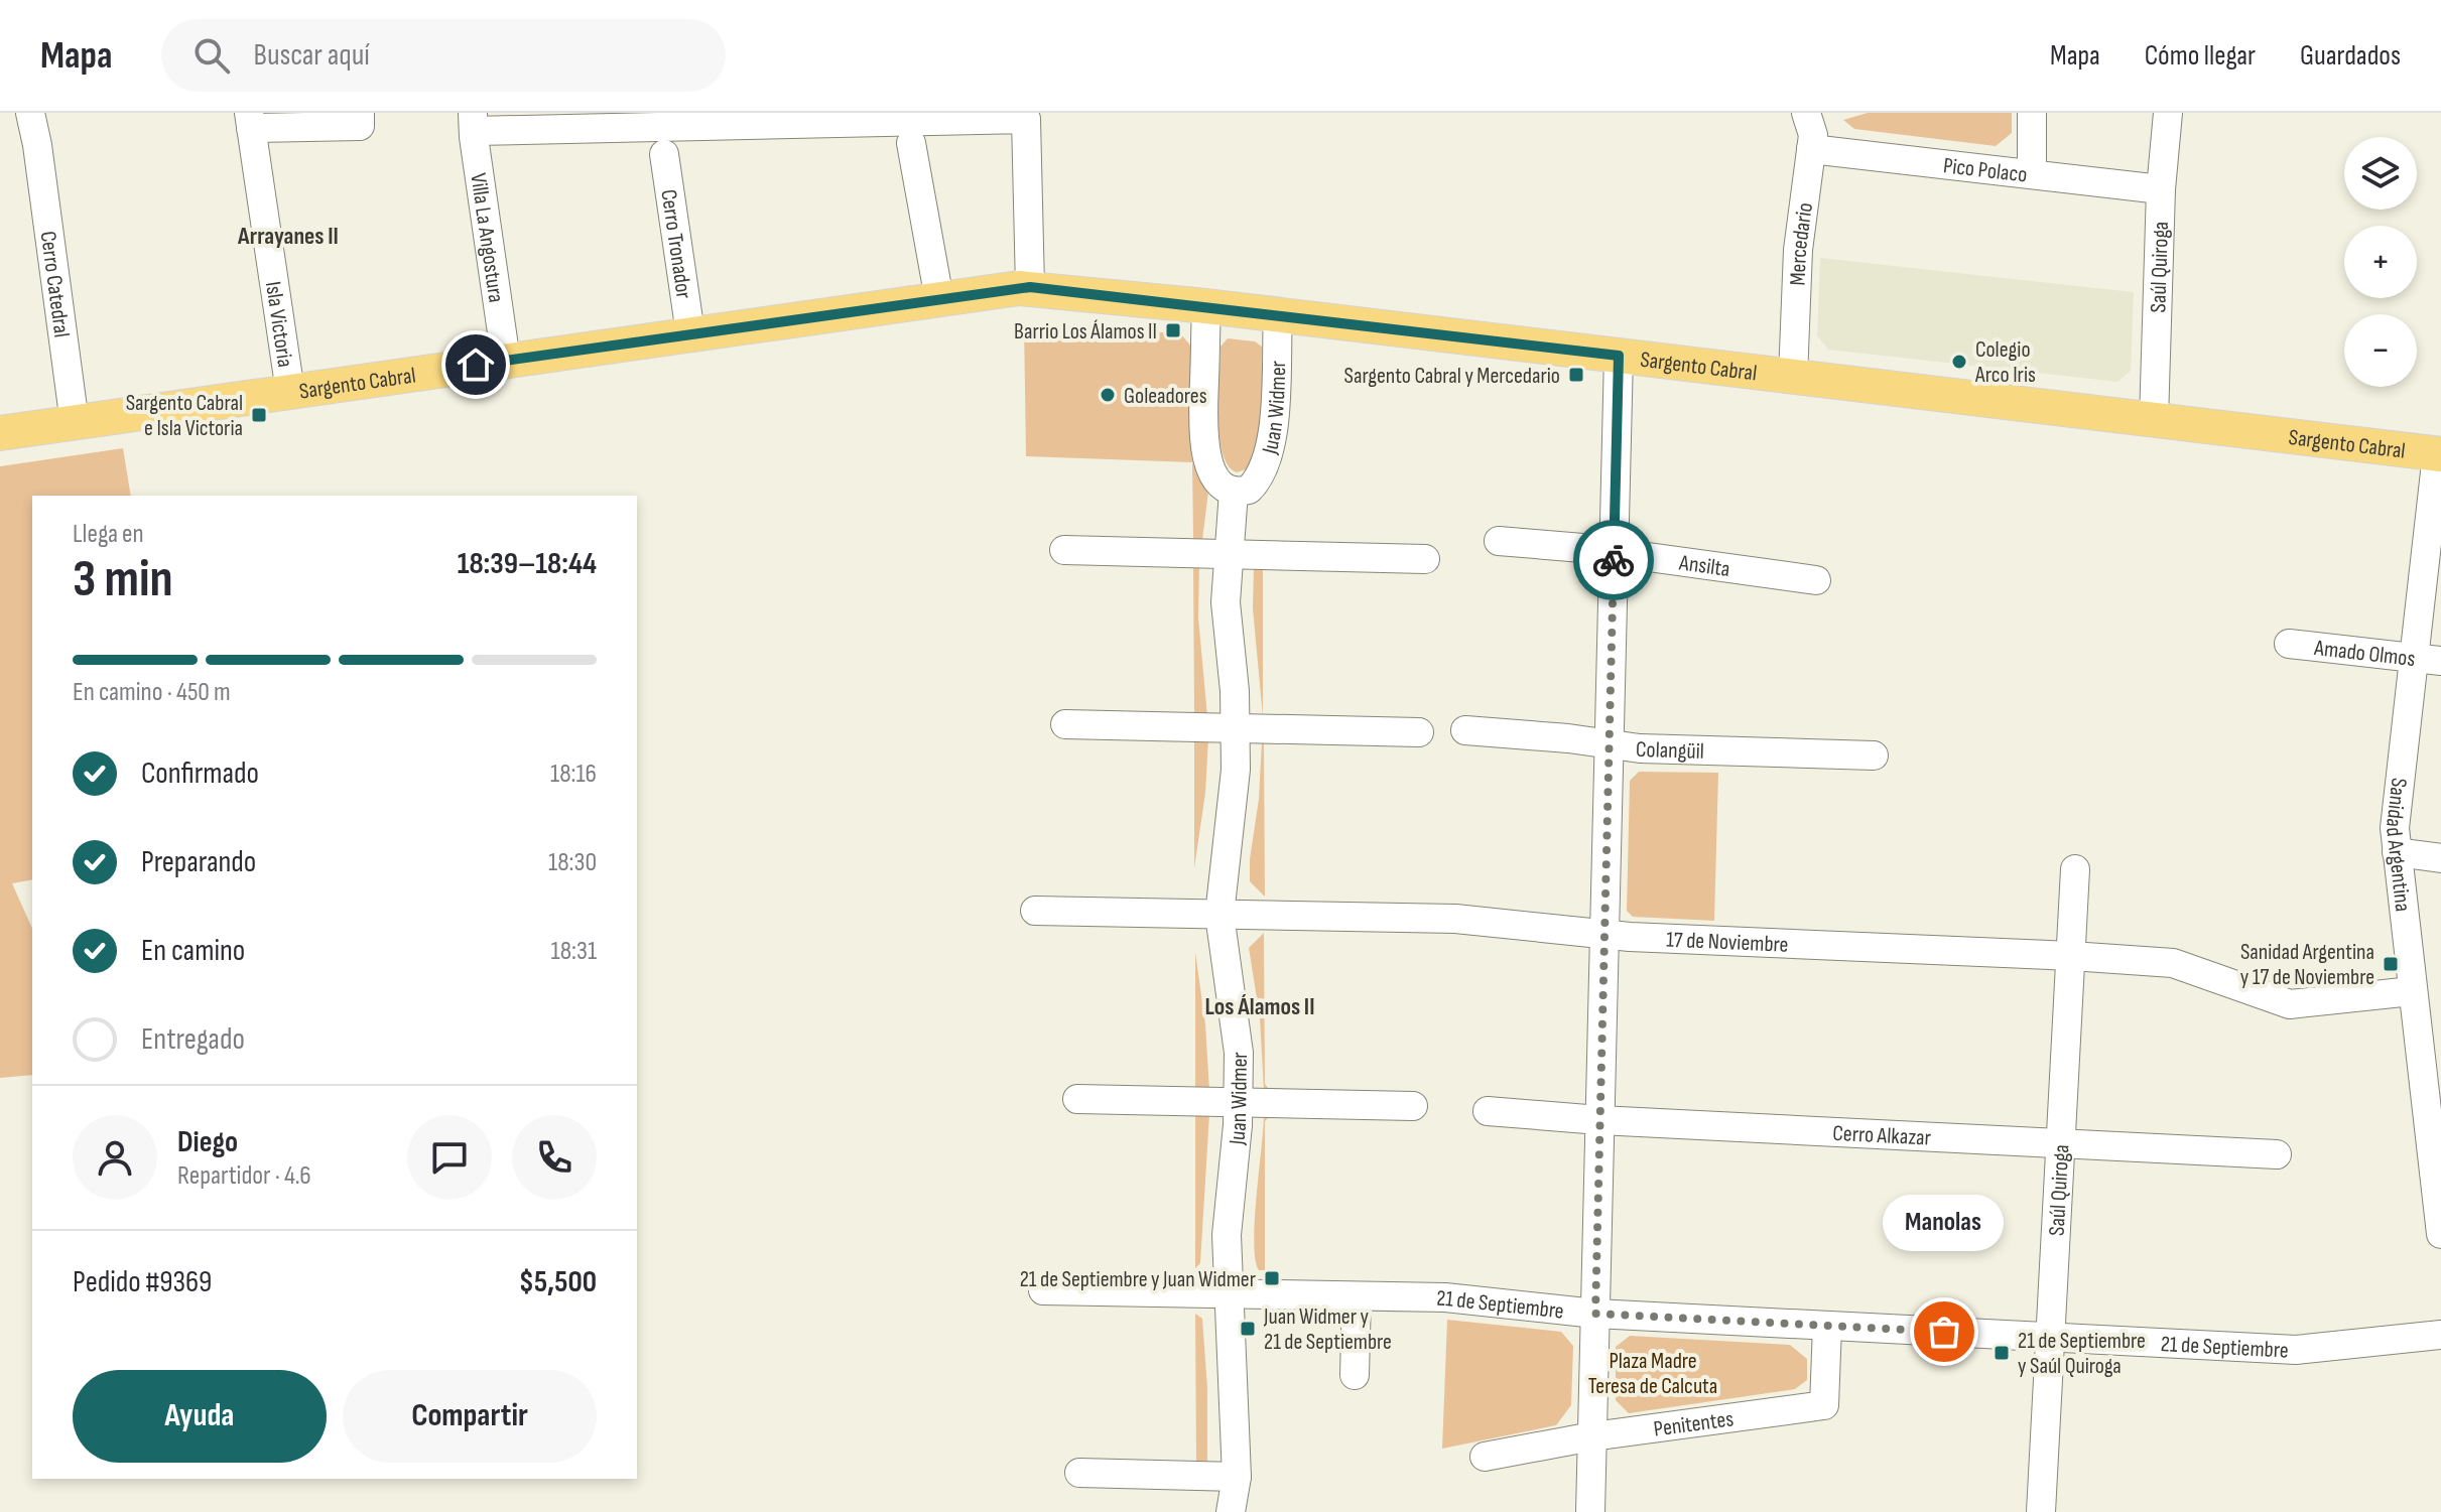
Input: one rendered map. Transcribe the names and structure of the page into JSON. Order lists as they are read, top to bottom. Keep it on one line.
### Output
{"streets":{"main road":["Sargento Cabral"],"street":["Pico Polaco","Villa La Angostura","Cerro Tronador","Mercedario","Saúl Quiroga","Cerro Catedral","Isla Victoria","Juan Widmer","Ansilta","Amado Olmos","Colangüil","Sanidad Argentina","17 de Noviembre","Cerro Alkazar","21 de Septiembre","Penitentes"]},"crossings":[["Pico Polaco","Mercedario"],["Pico Polaco","Saúl Quiroga"],["Villa La Angostura","Sargento Cabral"],["Cerro Tronador","Sargento Cabral"],["Mercedario","Sargento Cabral"],["Saúl Quiroga","Sargento Cabral"],["Saúl Quiroga","17 de Noviembre"],["Saúl Quiroga","Cerro Alkazar"],["Saúl Quiroga","21 de Septiembre"],["Cerro Catedral","Sargento Cabral"],["Isla Victoria","Sargento Cabral"],["Sargento Cabral","Juan Widmer"],["Sargento Cabral","Sanidad Argentina"],["Juan Widmer","17 de Noviembre"],["Juan Widmer","21 de Septiembre"],["Amado Olmos","Sanidad Argentina"],["Sanidad Argentina","17 de Noviembre"],["21 de Septiembre","Penitentes"]],"districts":["Arrayanes II","Los Álamos II"],"parks":["Plaza Madre Teresa de Calcuta"],"places":{"transit":["Barrio Los Álamos II","Sargento Cabral y Mercedario","Sargento Cabral e Isla Victoria","Sanidad Argentina y 17 de Noviembre","21 de Septiembre y Juan Widmer","Juan Widmer y 21 de Septiembre","21 de Septiembre y Saúl Quiroga"],"other":["Colegio Arco Iris","Goleadores","Manolas"]},"page":{"header":"Mapa","search":"Buscar aquí","nav":["Mapa","Cómo llegar","Guardados"],"map_buttons":["+","−"],"heading":["3 min","Llega en","18:39–18:44"],"panel":["Diego","Repartidor · 4.6","Pedido #9369","$5,500"],"bar":"En camino · 450 m","list":[["Confirmado","18:16"],["Preparando","18:30"],["En camino","18:31"],"Entregado"],"bubble":"Manolas","buttons":["Ayuda","Compartir"]}}
